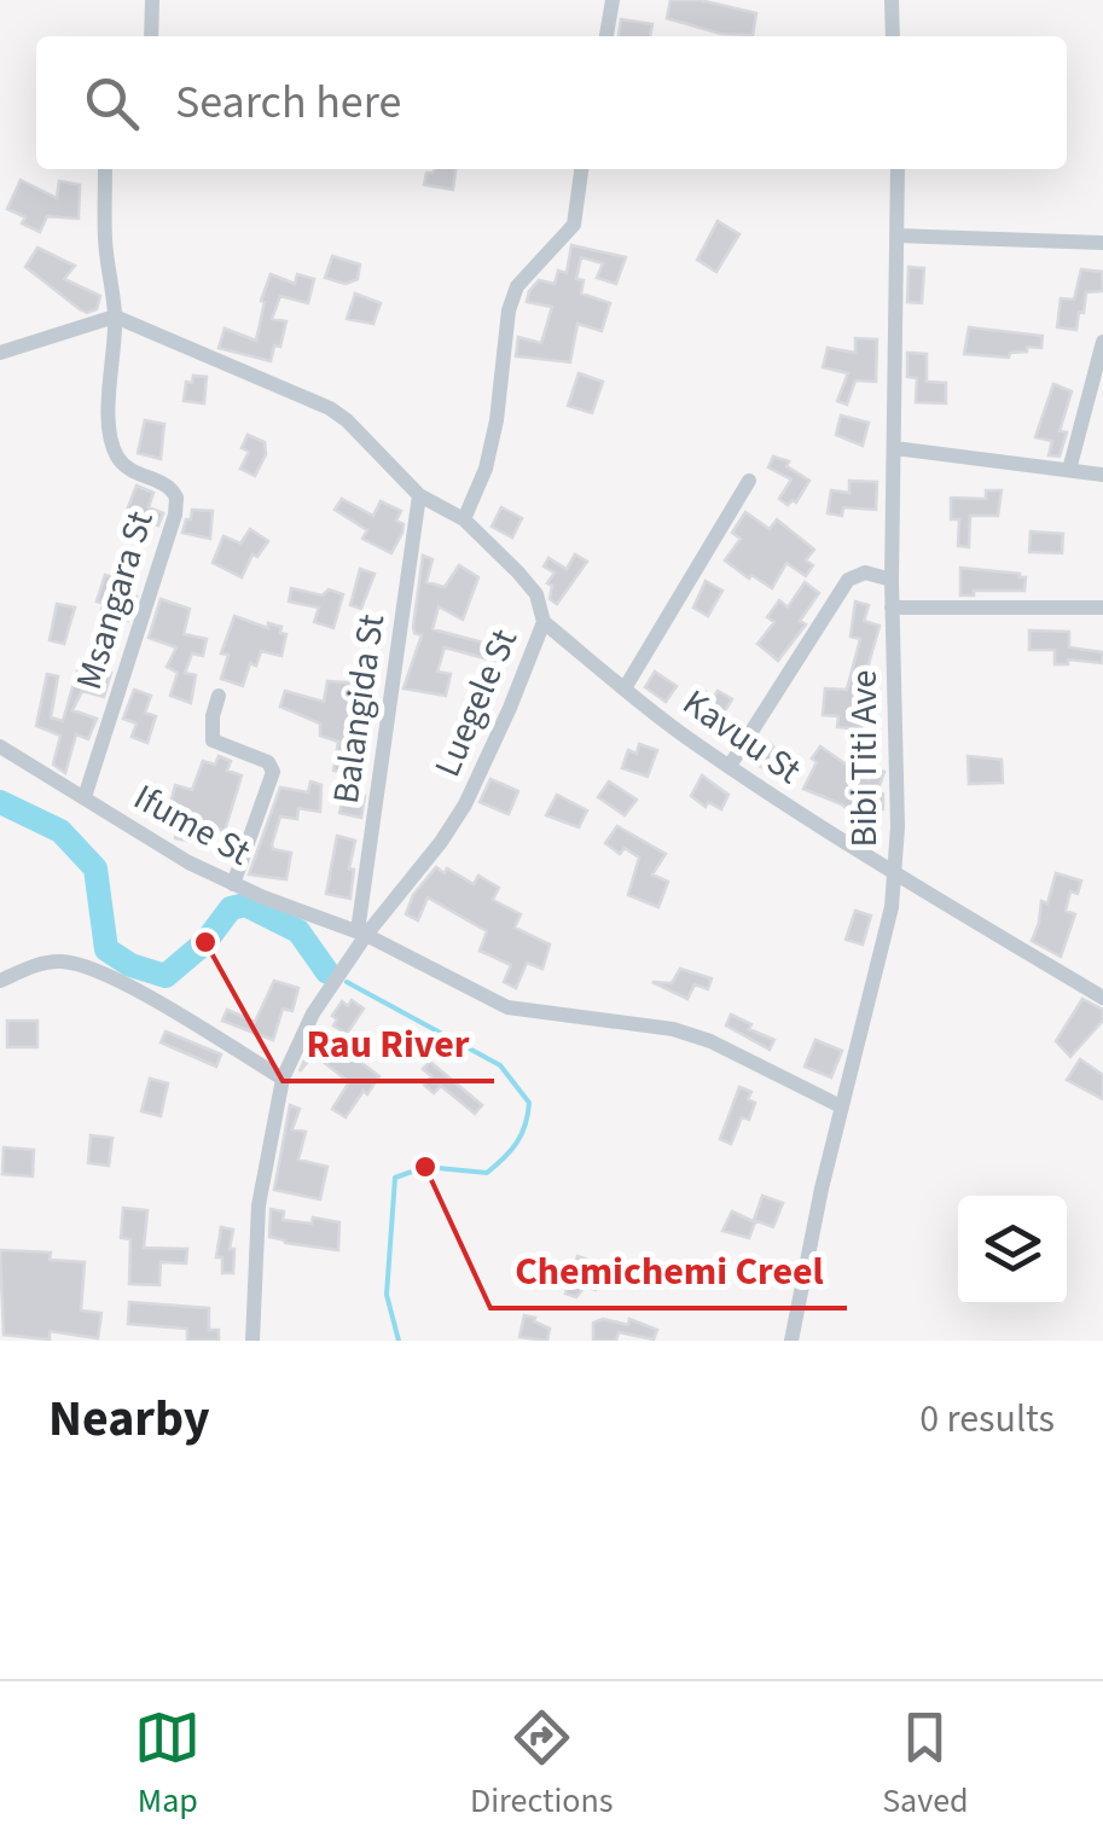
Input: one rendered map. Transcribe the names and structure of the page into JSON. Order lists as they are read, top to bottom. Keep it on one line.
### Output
{"streets":{"street":["Msangara St","Luegele St","Balangida St","Kavuu St","Bibi Titi Ave","Ifume St"]},"crossings":[["Msangara St","Luegele St"],["Msangara St","Ifume St"],["Luegele St","Balangida St"],["Luegele St","Kavuu St"],["Luegele St","Ifume St"],["Balangida St","Ifume St"],["Kavuu St","Bibi Titi Ave"],["Bibi Titi Ave","Ifume St"]],"places":["Rau River","Chemichemi Creel"],"page":{"search":"Search here","heading":["Nearby","0 results"],"nav":["Map","Directions","Saved"]}}
